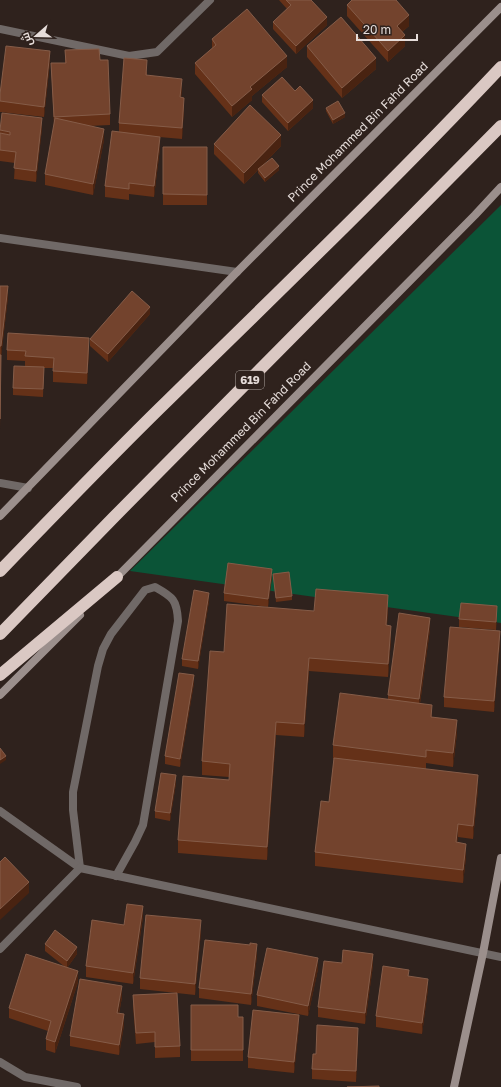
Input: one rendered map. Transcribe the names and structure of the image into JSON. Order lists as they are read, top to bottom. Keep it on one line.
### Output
{"streets":{"highway":["619"],"main road":["Prince Mohammed Bin Fahd Road"]},"scale_bar":"20 m","north":"left"}
